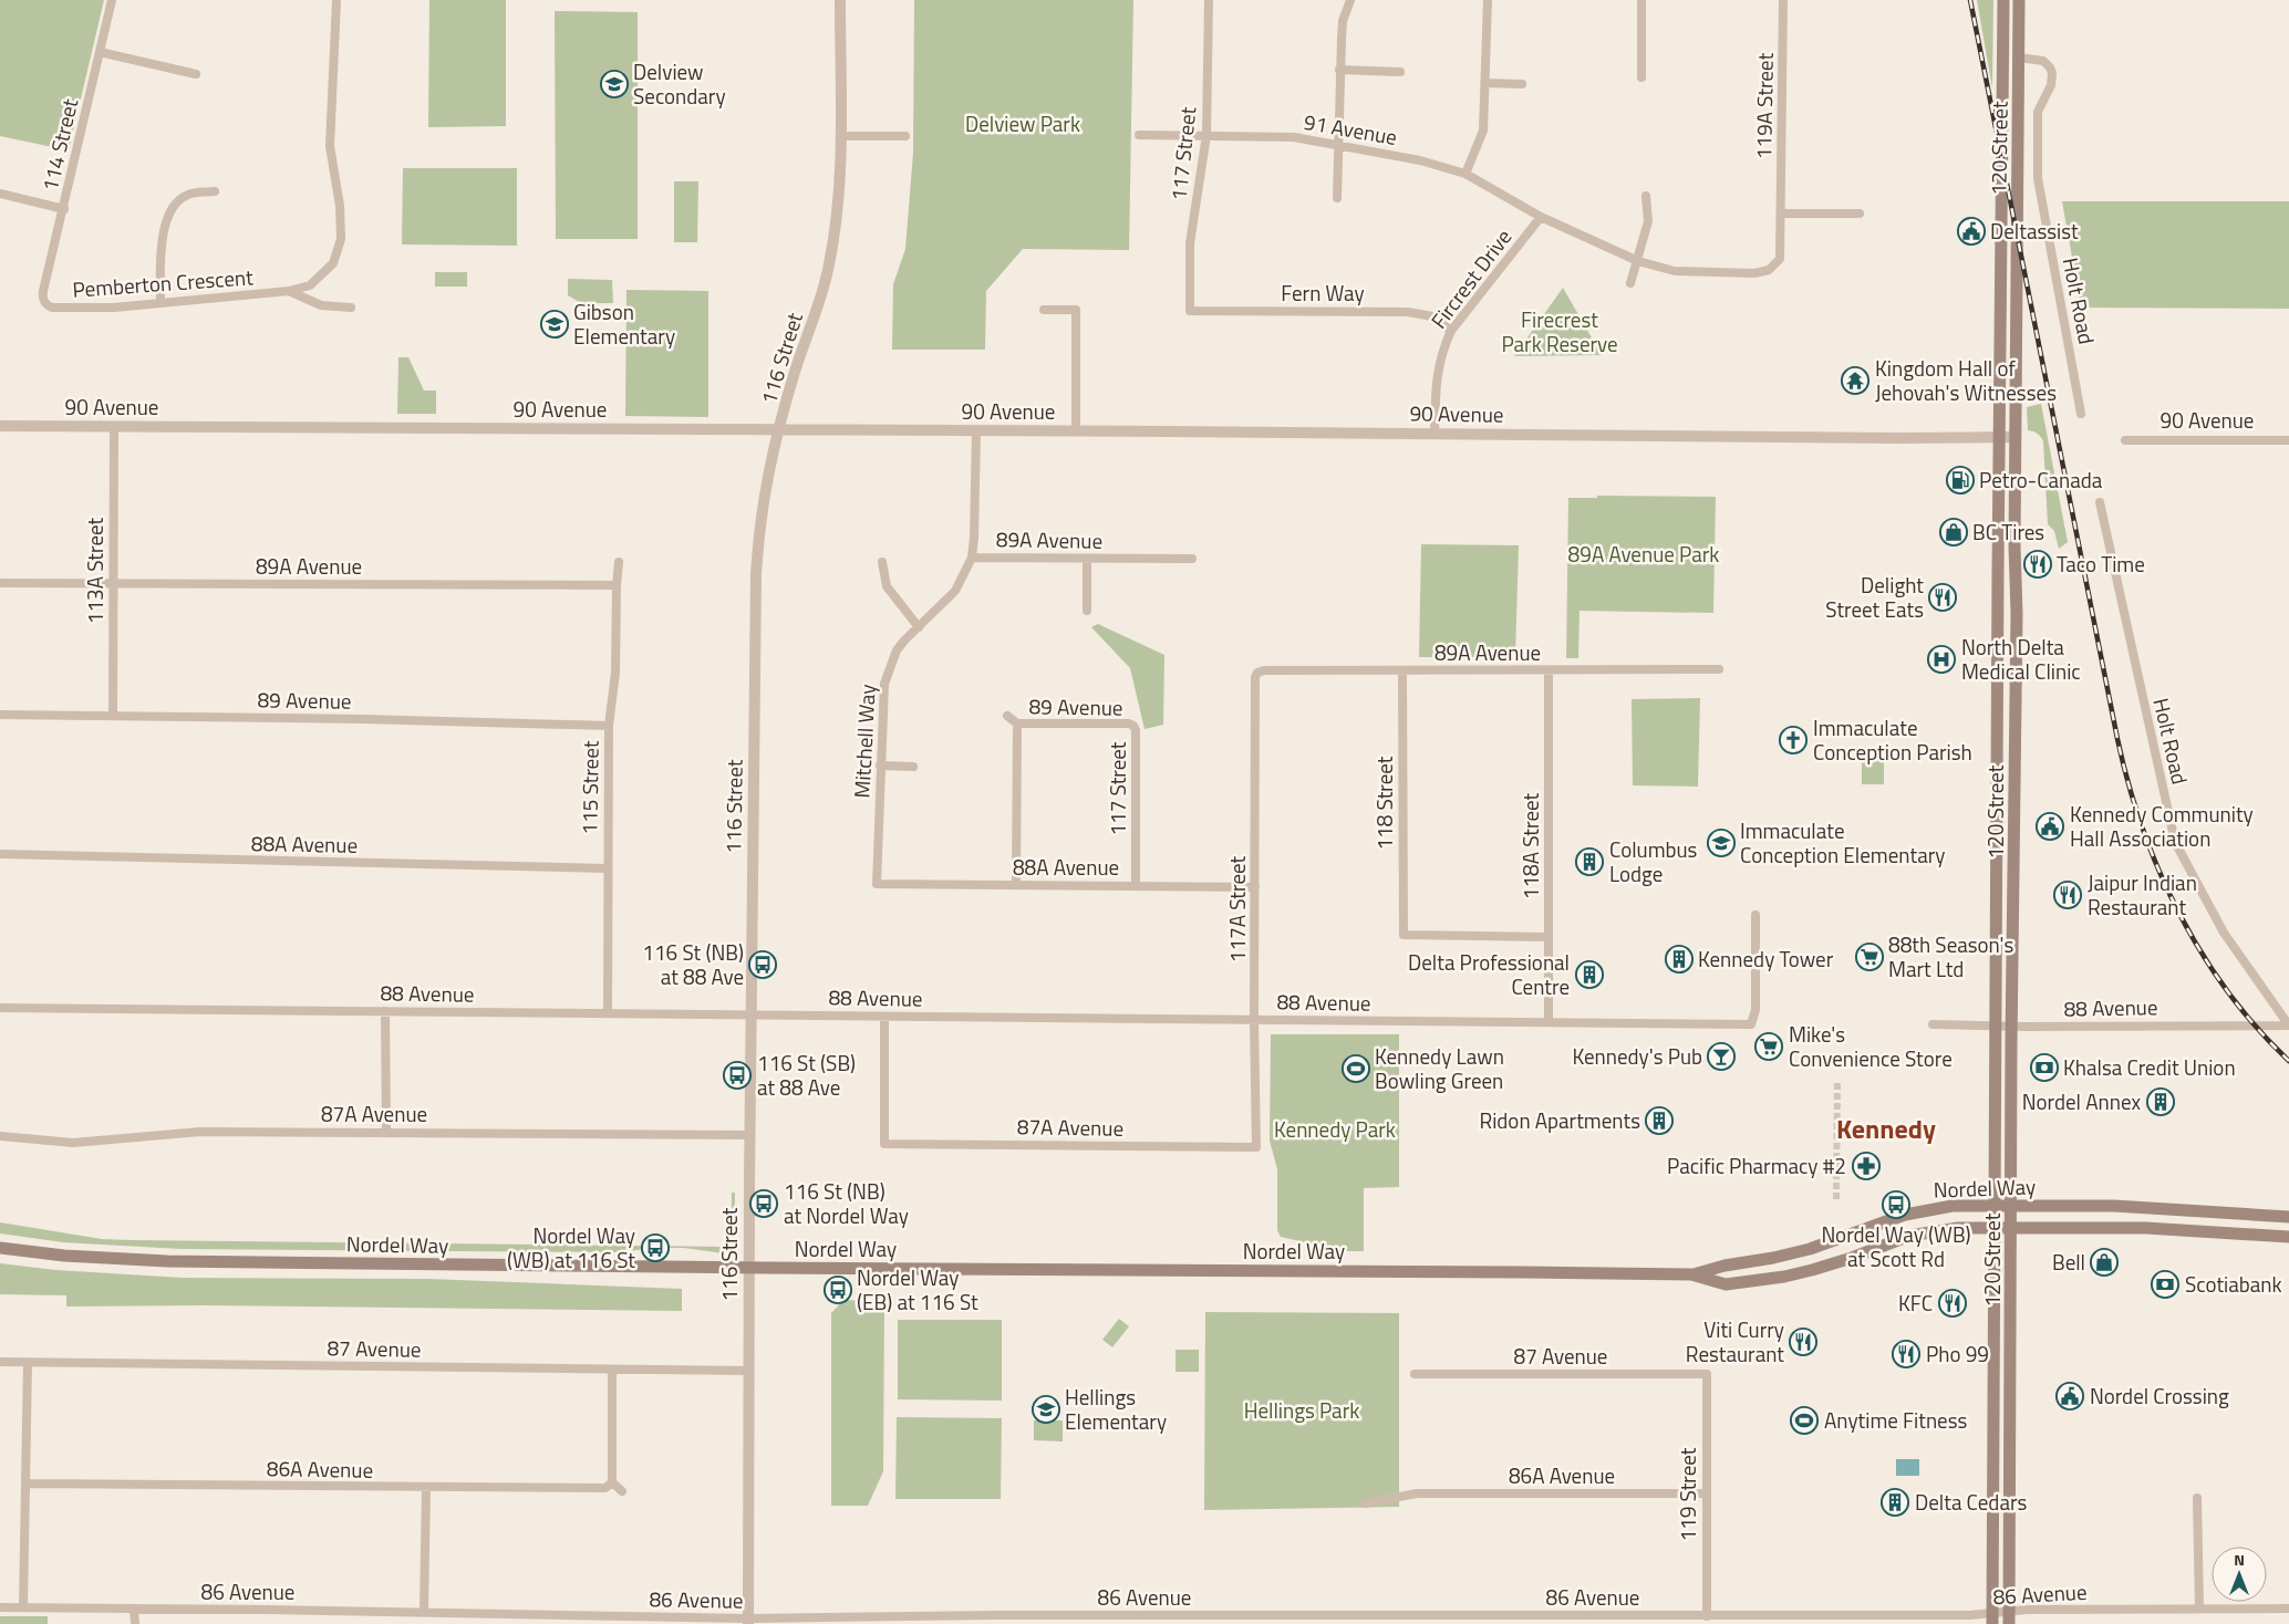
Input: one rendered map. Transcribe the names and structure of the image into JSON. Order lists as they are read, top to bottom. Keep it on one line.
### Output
{"streets":{"main road":["120 Street","Nordel Way"],"street":["119A Street","91 Avenue","114 Street","117 Street","Fircrest Drive","Pemberton Crescent","Fern Way","Holt Road","116 Street","90 Avenue","89A Avenue","113A Street","89 Avenue","Mitchell Way","115 Street","118 Street","88A Avenue","118A Street","117A Street","88 Avenue","87A Avenue","87 Avenue","86A Avenue","119 Street","86 Avenue"]},"crossings":[["119A Street","91 Avenue"],["91 Avenue","117 Street"],["91 Avenue","Fircrest Drive"],["114 Street","Pemberton Crescent"],["120 Street","Holt Road"],["120 Street","90 Avenue"],["120 Street","88 Avenue"],["120 Street","Nordel Way"],["120 Street","86 Avenue"],["117 Street","Fern Way"],["117 Street","89 Avenue"],["117 Street","88A Avenue"],["Fircrest Drive","Fern Way"],["Fircrest Drive","90 Avenue"],["Holt Road","88 Avenue"],["116 Street","90 Avenue"],["116 Street","88 Avenue"],["116 Street","87A Avenue"],["116 Street","Nordel Way"],["116 Street","87 Avenue"],["116 Street","86 Avenue"],["90 Avenue","113A Street"],["90 Avenue","Mitchell Way"],["89A Avenue","113A Street"],["89A Avenue","Mitchell Way"],["89A Avenue","115 Street"],["89A Avenue","118 Street"],["89A Avenue","118A Street"],["89A Avenue","117A Street"],["113A Street","89 Avenue"],["89 Avenue","115 Street"],["Mitchell Way","88A Avenue"],["115 Street","88A Avenue"],["115 Street","88 Avenue"],["118 Street","118A Street"],["88A Avenue","117A Street"],["118A Street","88 Avenue"],["117A Street","88 Avenue"],["117A Street","87A Avenue"],["88 Avenue","87A Avenue"],["87 Avenue","119 Street"],["86A Avenue","119 Street"],["119 Street","86 Avenue"]],"districts":["Kennedy"],"parks":["Delview Park","Firecrest Park Reserve","89A Avenue Park","Kennedy Park","Hellings Park"],"places":{"school or university":["Delview Secondary","Gibson Elementary","Immaculate Conception Elementary","Hellings Elementary"],"public building":["Deltassist","Kennedy Community Hall Association","Nordel Crossing"],"temple":["Kingdom Hall of Jehovah's Witnesses"],"fuel station":["Petro-Canada"],"shop":["BC Tires","Bell"],"restaurant":["Taco Time","Delight Street Eats","Jaipur Indian Restaurant","KFC","Viti Curry Restaurant","Pho 99"],"hospital":["North Delta Medical Clinic"],"church":["Immaculate Conception Parish"],"building":["Columbus Lodge","Kennedy Tower","Delta Professional Centre","Nordel Annex","Ridon Apartments","Delta Cedars"],"supermarket":["88th Season's Mart Ltd","Mike's Convenience Store"],"bus stop":["116 St (NB) at 88 Ave","116 St (SB) at 88 Ave","116 St (NB) at Nordel Way","Nordel Way (WB) at Scott Rd","Nordel Way (WB) at 116 St","Nordel Way (EB) at 116 St"],"bar":["Kennedy's Pub"],"bank":["Khalsa Credit Union","Scotiabank"],"sports":["Kennedy Lawn Bowling Green","Anytime Fitness"],"pharmacy":["Pacific Pharmacy #2"]},"north":"top"}
